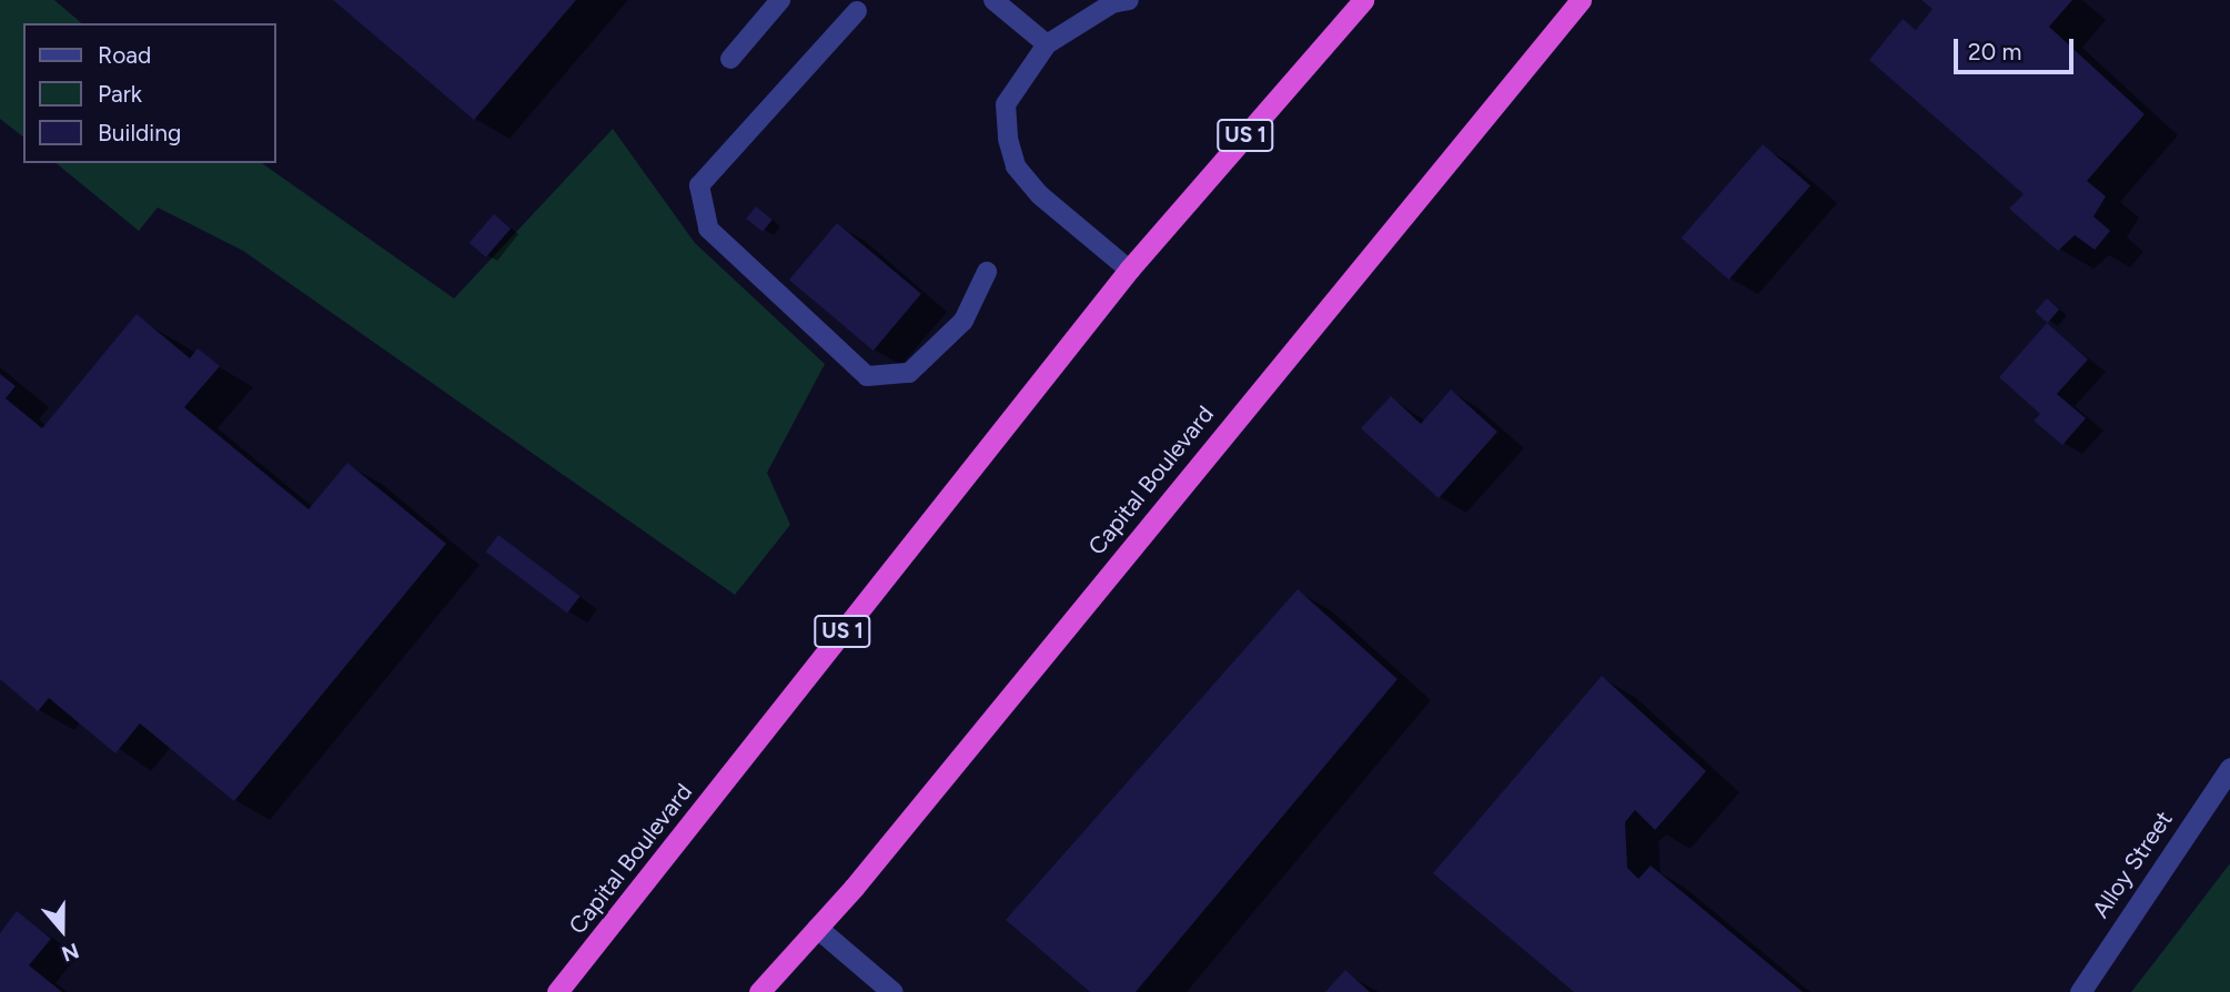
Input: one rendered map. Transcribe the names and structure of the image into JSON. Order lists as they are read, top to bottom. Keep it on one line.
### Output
{"streets":{"highway":["US 1","Capital Boulevard"],"street":["Alloy Street"]},"legend":["Road","Park","Building"],"scale_bar":"20 m","north":"bottom"}
